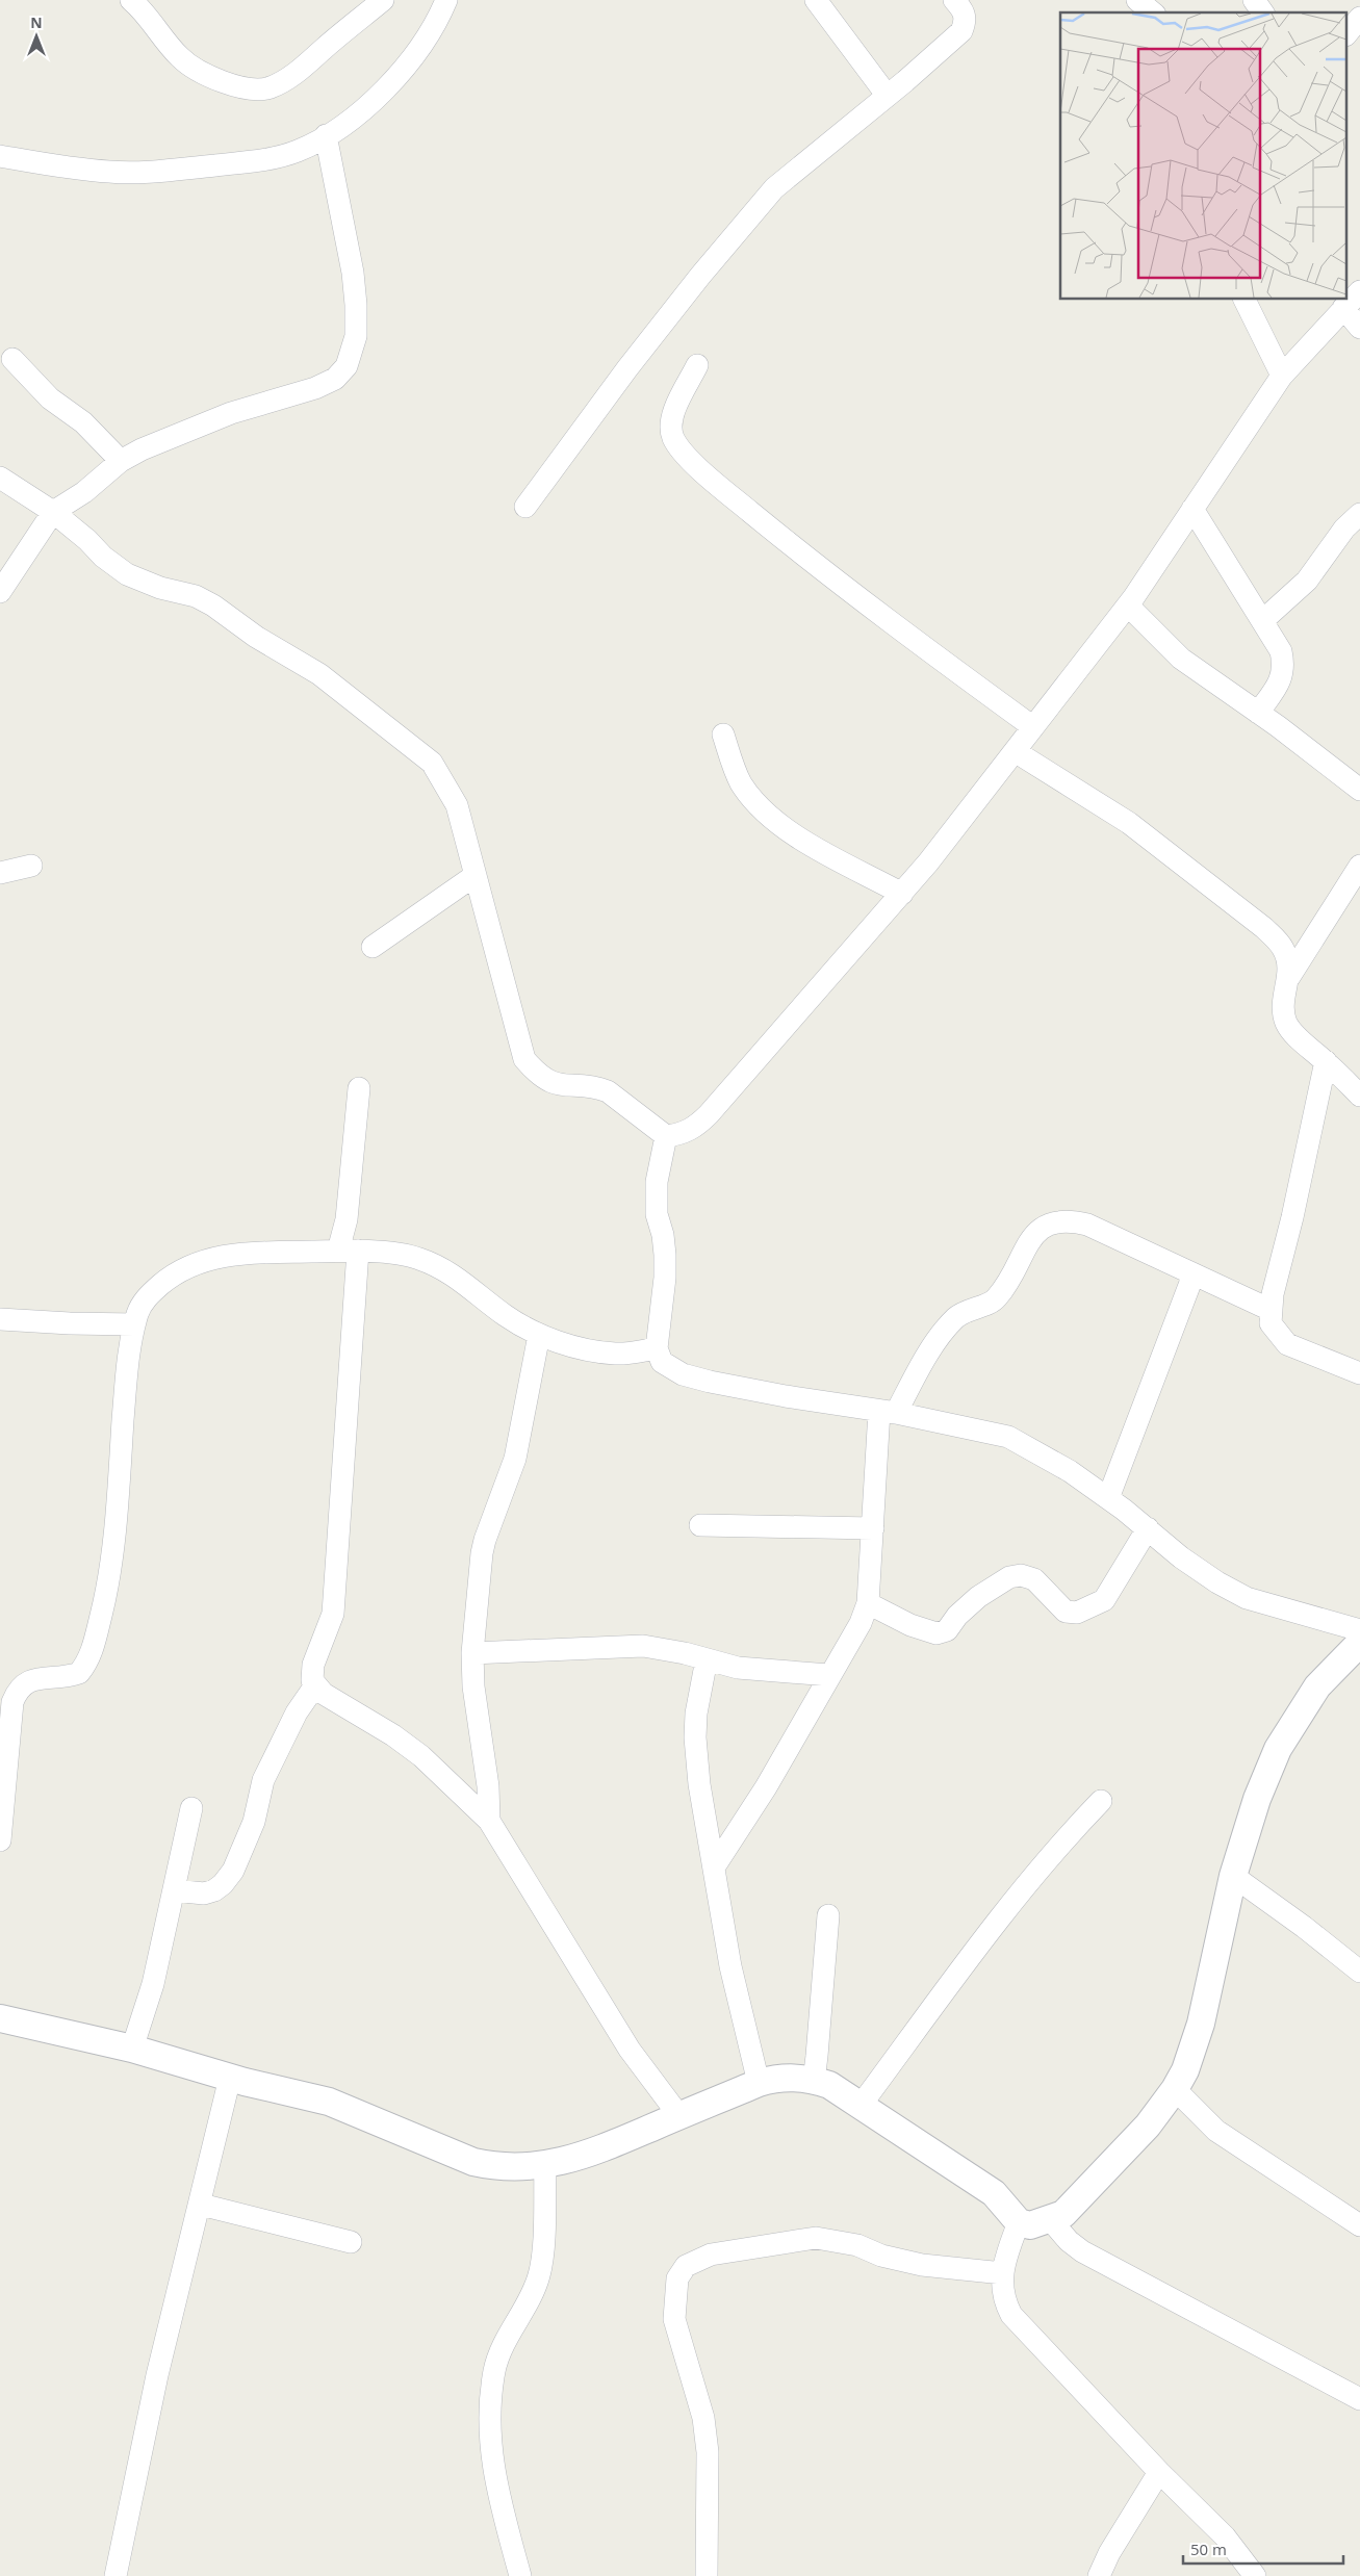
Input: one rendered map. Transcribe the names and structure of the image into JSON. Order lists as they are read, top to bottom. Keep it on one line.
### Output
{"scale_bar":"50 m","north":"top"}
